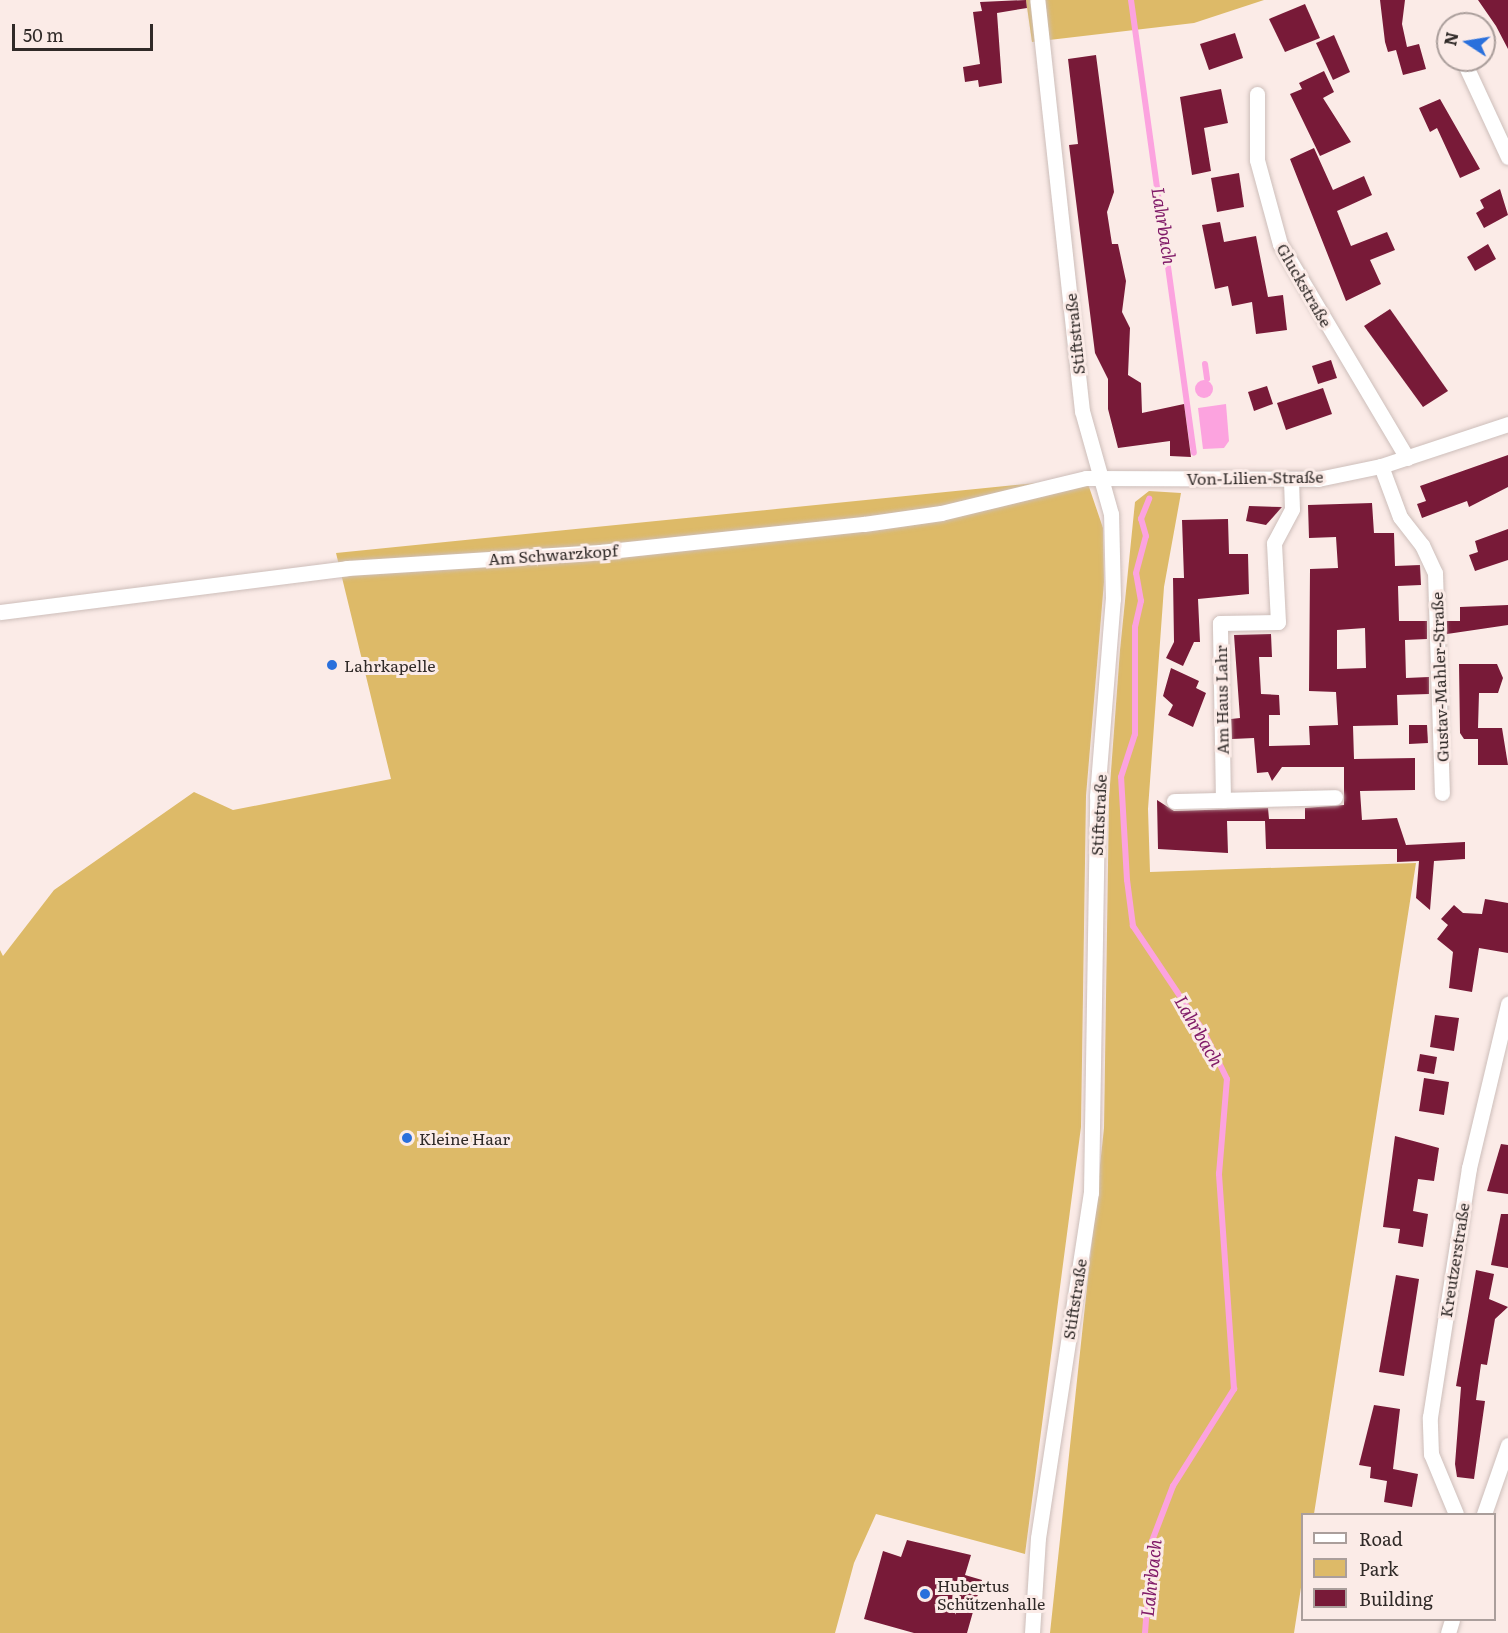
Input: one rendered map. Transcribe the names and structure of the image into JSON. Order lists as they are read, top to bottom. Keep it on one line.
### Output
{"streets":{"street":["Gluckstraße","Stiftstraße","Von-Lilien-Straße","Am Schwarzkopf","Gustav-Mahler-Straße","Am Haus Lahr","Kreutzerstraße"]},"crossings":[["Gluckstraße","Von-Lilien-Straße"],["Stiftstraße","Von-Lilien-Straße"],["Stiftstraße","Am Schwarzkopf"],["Von-Lilien-Straße","Am Schwarzkopf"],["Von-Lilien-Straße","Gustav-Mahler-Straße"],["Von-Lilien-Straße","Am Haus Lahr"]],"water":["Lahrbach"],"places":["Lahrkapelle","Kleine Haar","Hubertus Schützenhalle"],"legend":["Road","Park","Building"],"scale_bar":"50 m","north":"left"}
